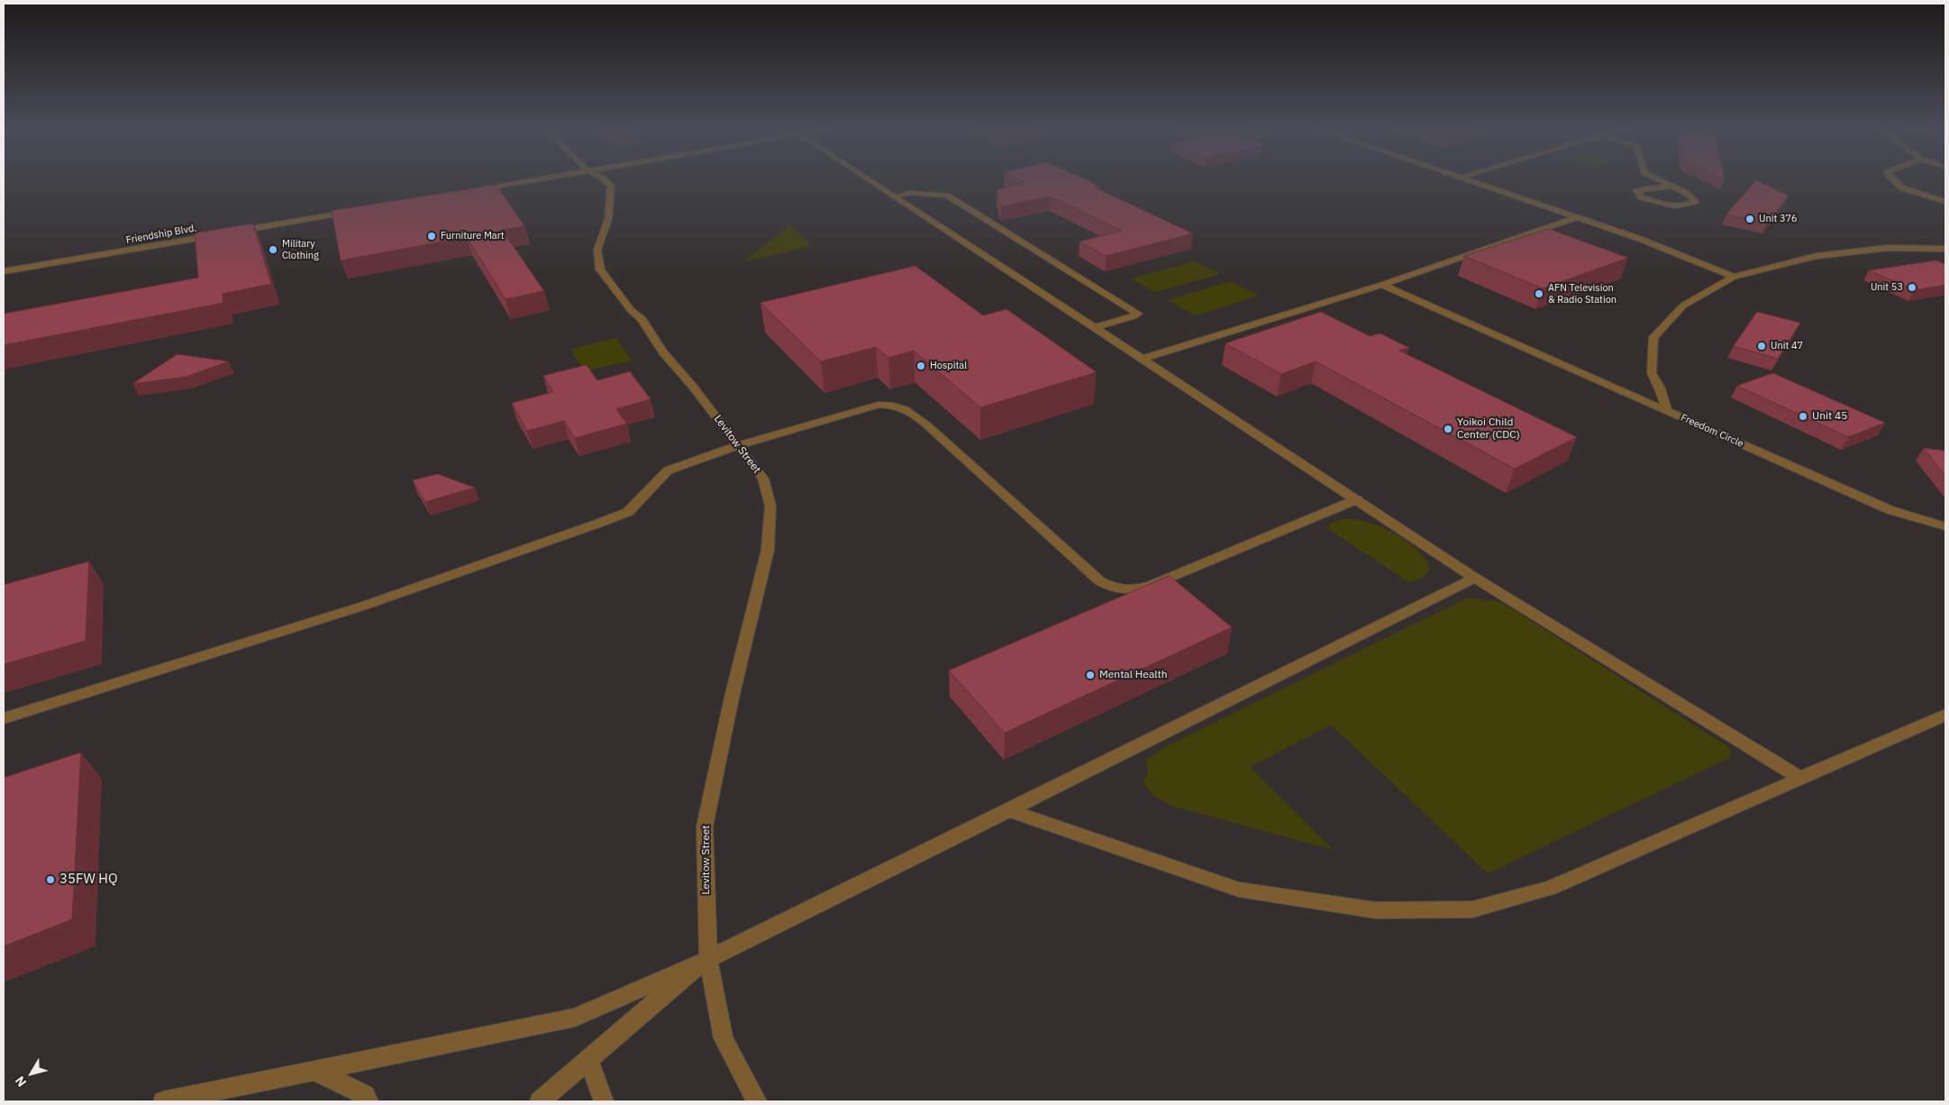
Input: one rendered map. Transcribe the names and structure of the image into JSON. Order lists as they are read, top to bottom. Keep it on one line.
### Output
{"streets":{"street":["Friendship Blvd.","Freedom Circle","Levitow Street"]},"places":["Unit 376","Furniture Mart","Military Clothing","Unit 53","AFN Television & Radio Station","Unit 47","Hospital","Unit 45","Yoikoi Child Center (CDC)","Mental Health","35FW HQ"],"north":"bottom left"}
